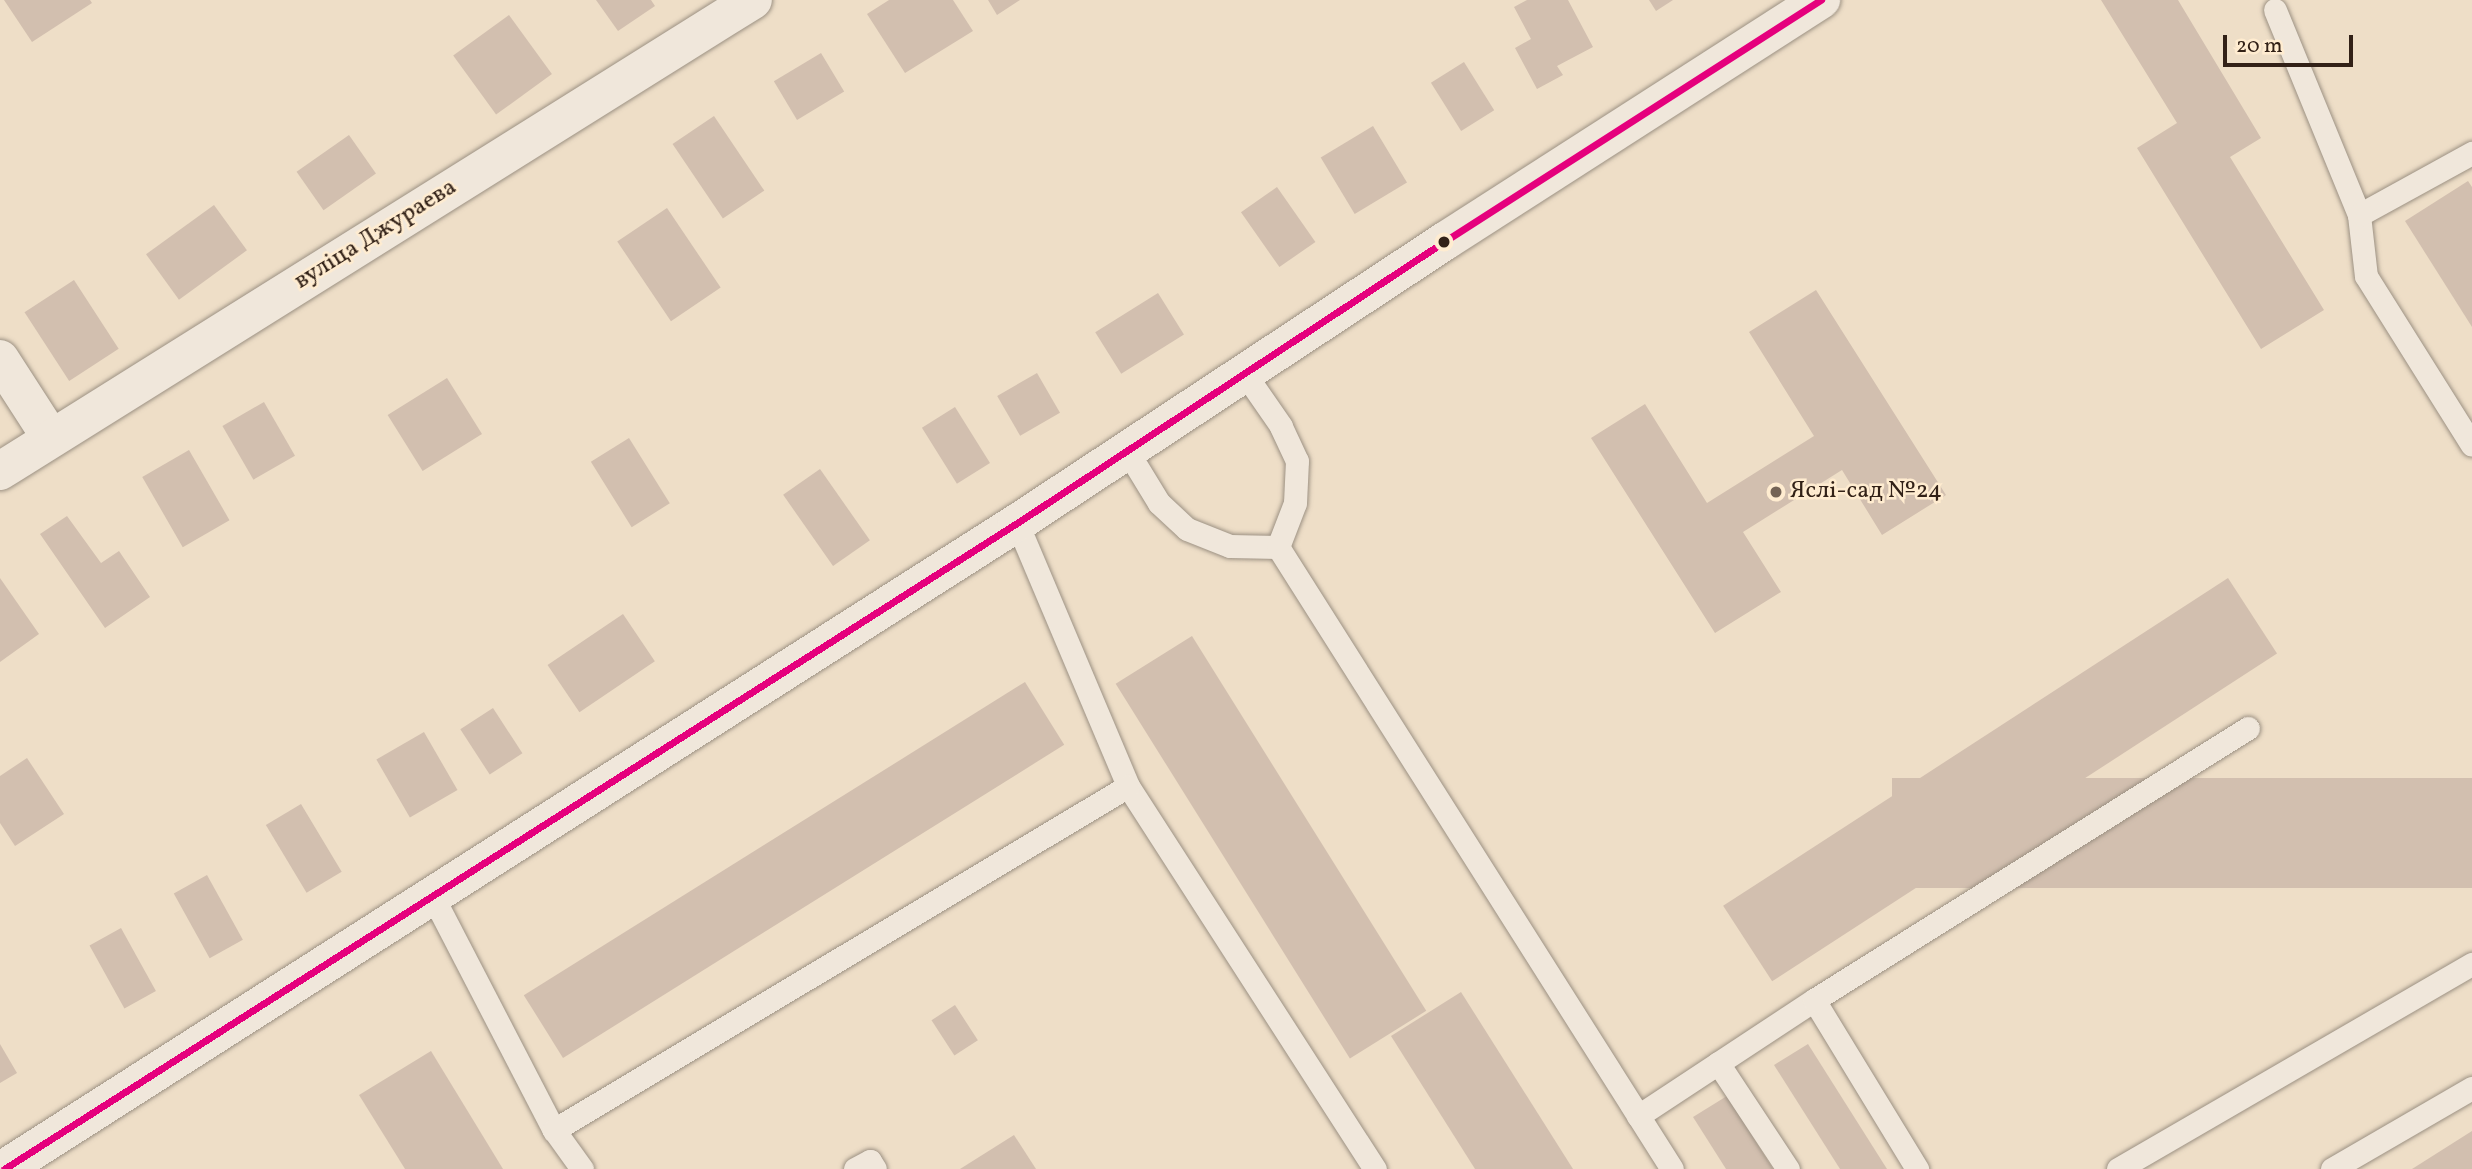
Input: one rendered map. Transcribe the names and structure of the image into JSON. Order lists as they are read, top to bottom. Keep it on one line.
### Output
{"streets":{"street":["вуліца Джураева"]},"places":["Яслі-сад №24"],"scale_bar":"20 m"}
